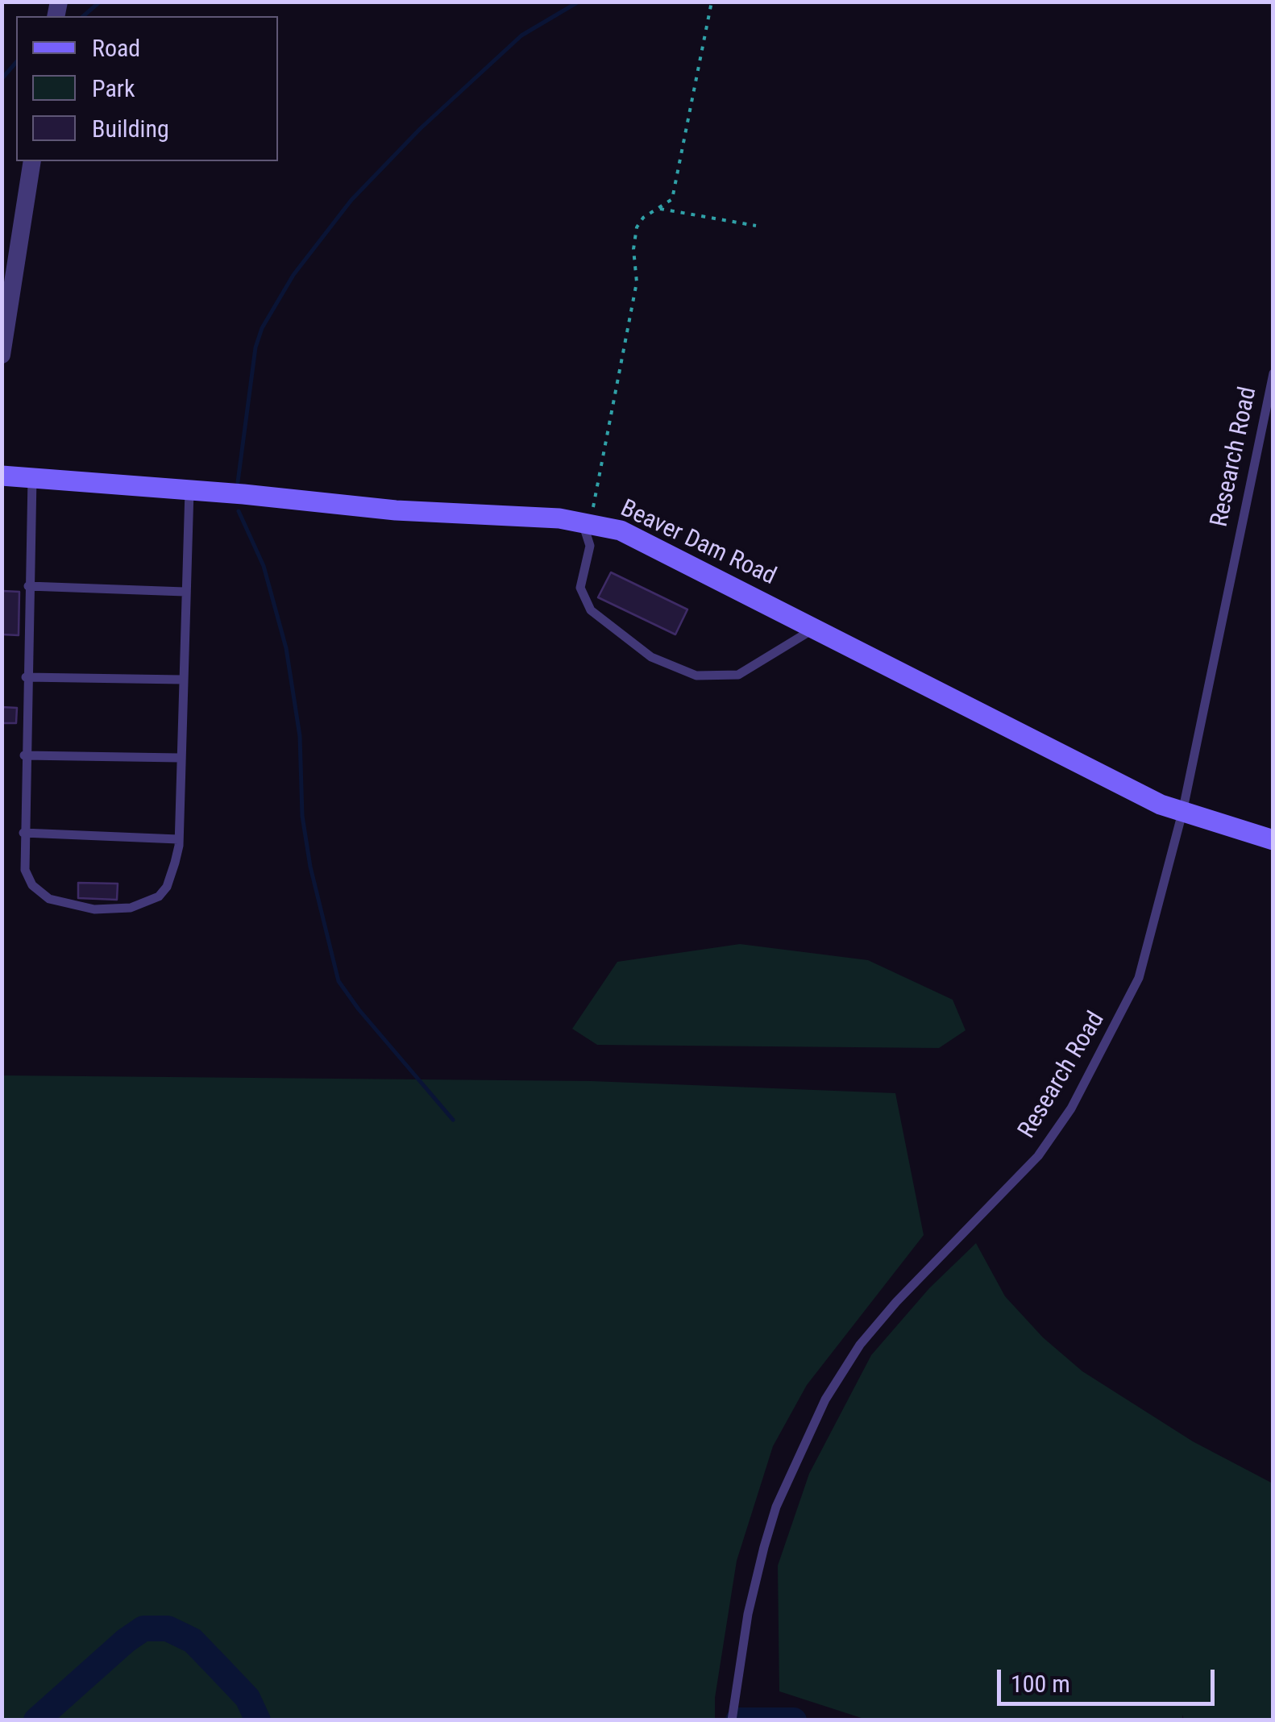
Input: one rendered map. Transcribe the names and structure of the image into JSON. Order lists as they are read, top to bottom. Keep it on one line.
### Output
{"streets":{"street":["Beaver Dam Road"],"lane":["Research Road"]},"crossings":[["Research Road","Beaver Dam Road"]],"legend":["Road","Park","Building"],"scale_bar":"100 m"}
